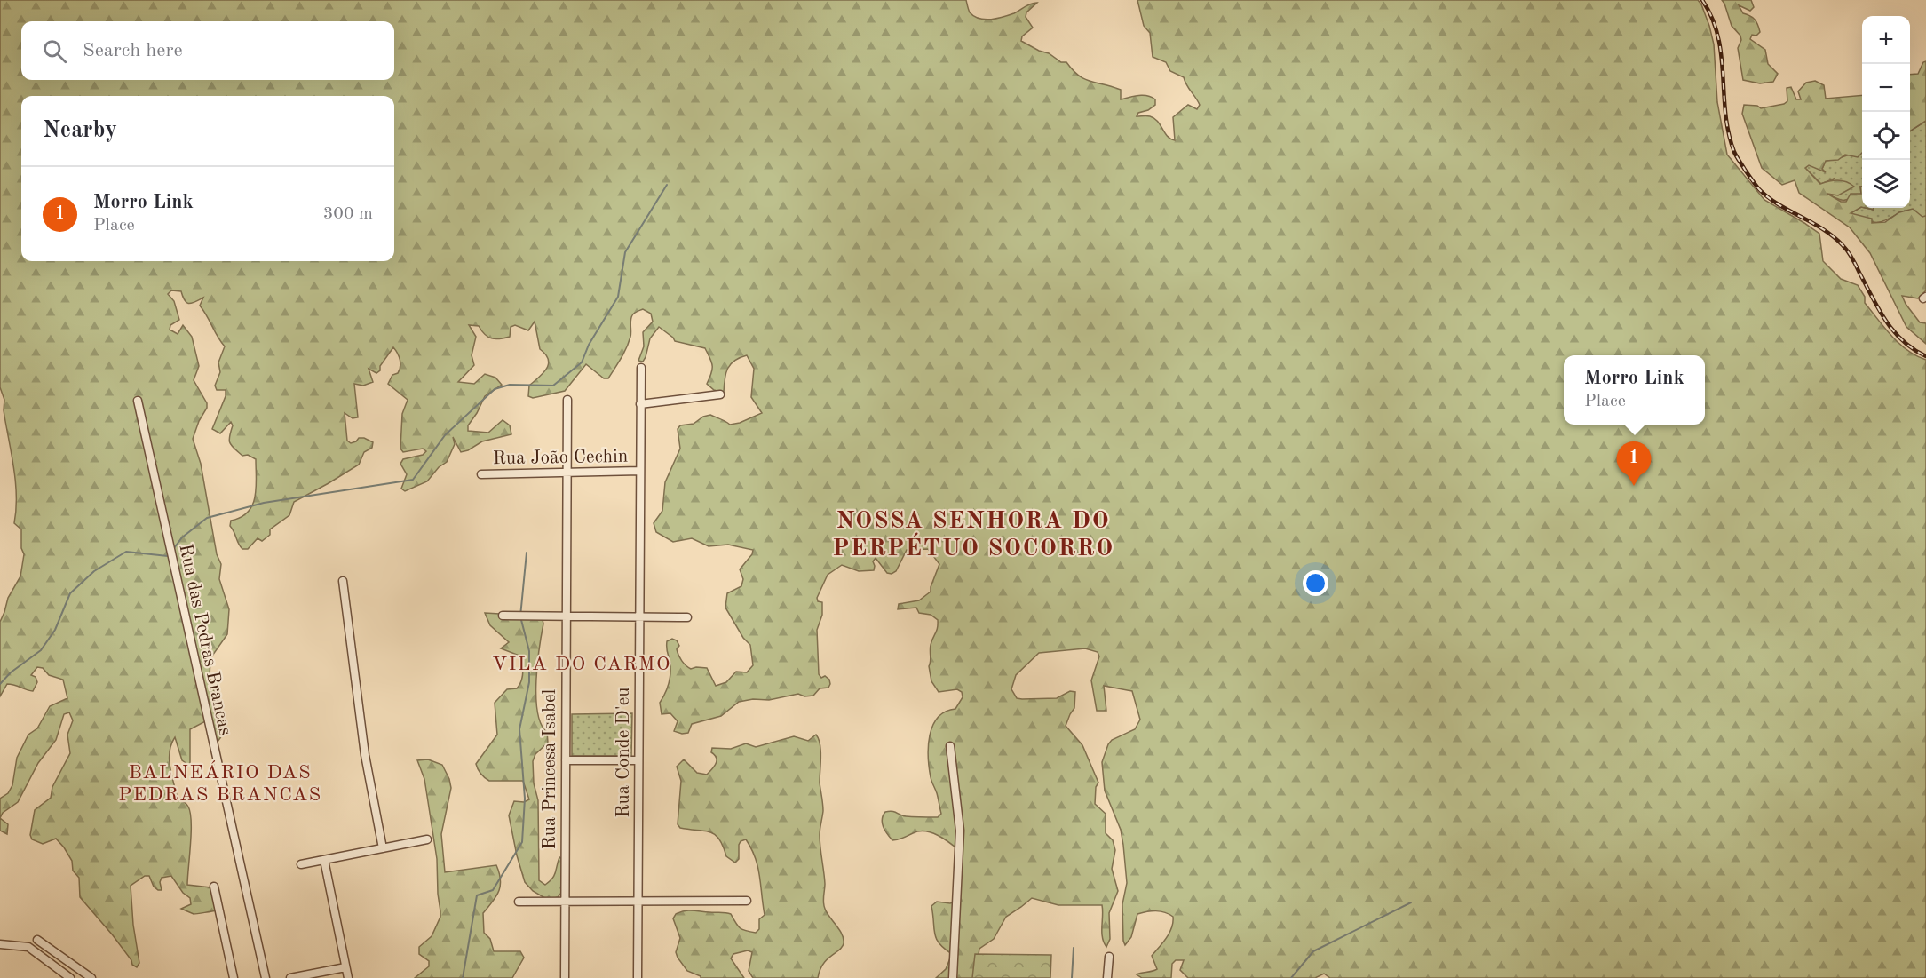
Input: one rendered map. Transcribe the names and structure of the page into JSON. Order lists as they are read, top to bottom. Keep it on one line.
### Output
{"streets":{"street":["Rua João Cechin","Rua das Pedras Brancas","Rua Conde D'eu","Rua Princesa Isabel"]},"crossings":[["Rua João Cechin","Rua Conde D'eu"],["Rua João Cechin","Rua Princesa Isabel"]],"districts":["NOSSA SENHORA DO PERPÉTUO SOCORRO","VILA DO CARMO","BALNEÁRIO DAS PEDRAS BRANCAS"],"page":{"map_buttons":["+","−"],"search":"Search here","heading":"Nearby","list":[{"mark":"1","name":"Morro Link","note":"Place","value":"300 m"}],"popup":["Morro Link","Place"],"pins":"1"}}
